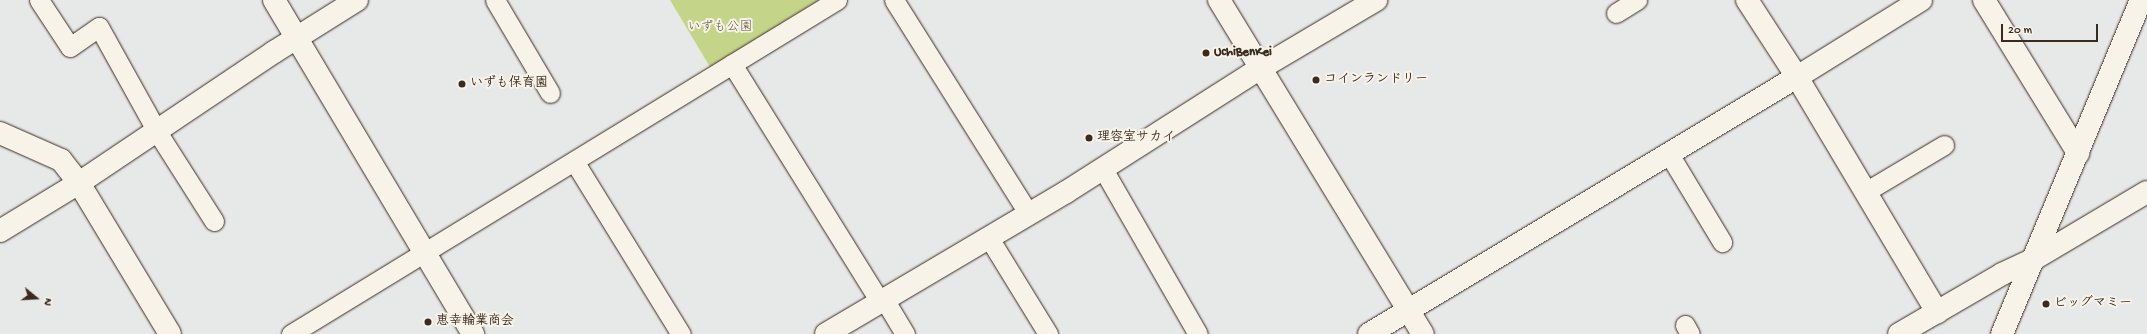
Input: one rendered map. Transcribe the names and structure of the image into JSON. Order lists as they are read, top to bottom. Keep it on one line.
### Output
{"parks":["いずも公園"],"places":["UchiBenKei","コインランドリー","いずも保育園","理容室サカイ","ビッグマミー","恵幸輪業商会"],"scale_bar":"20 m","north":"right"}
